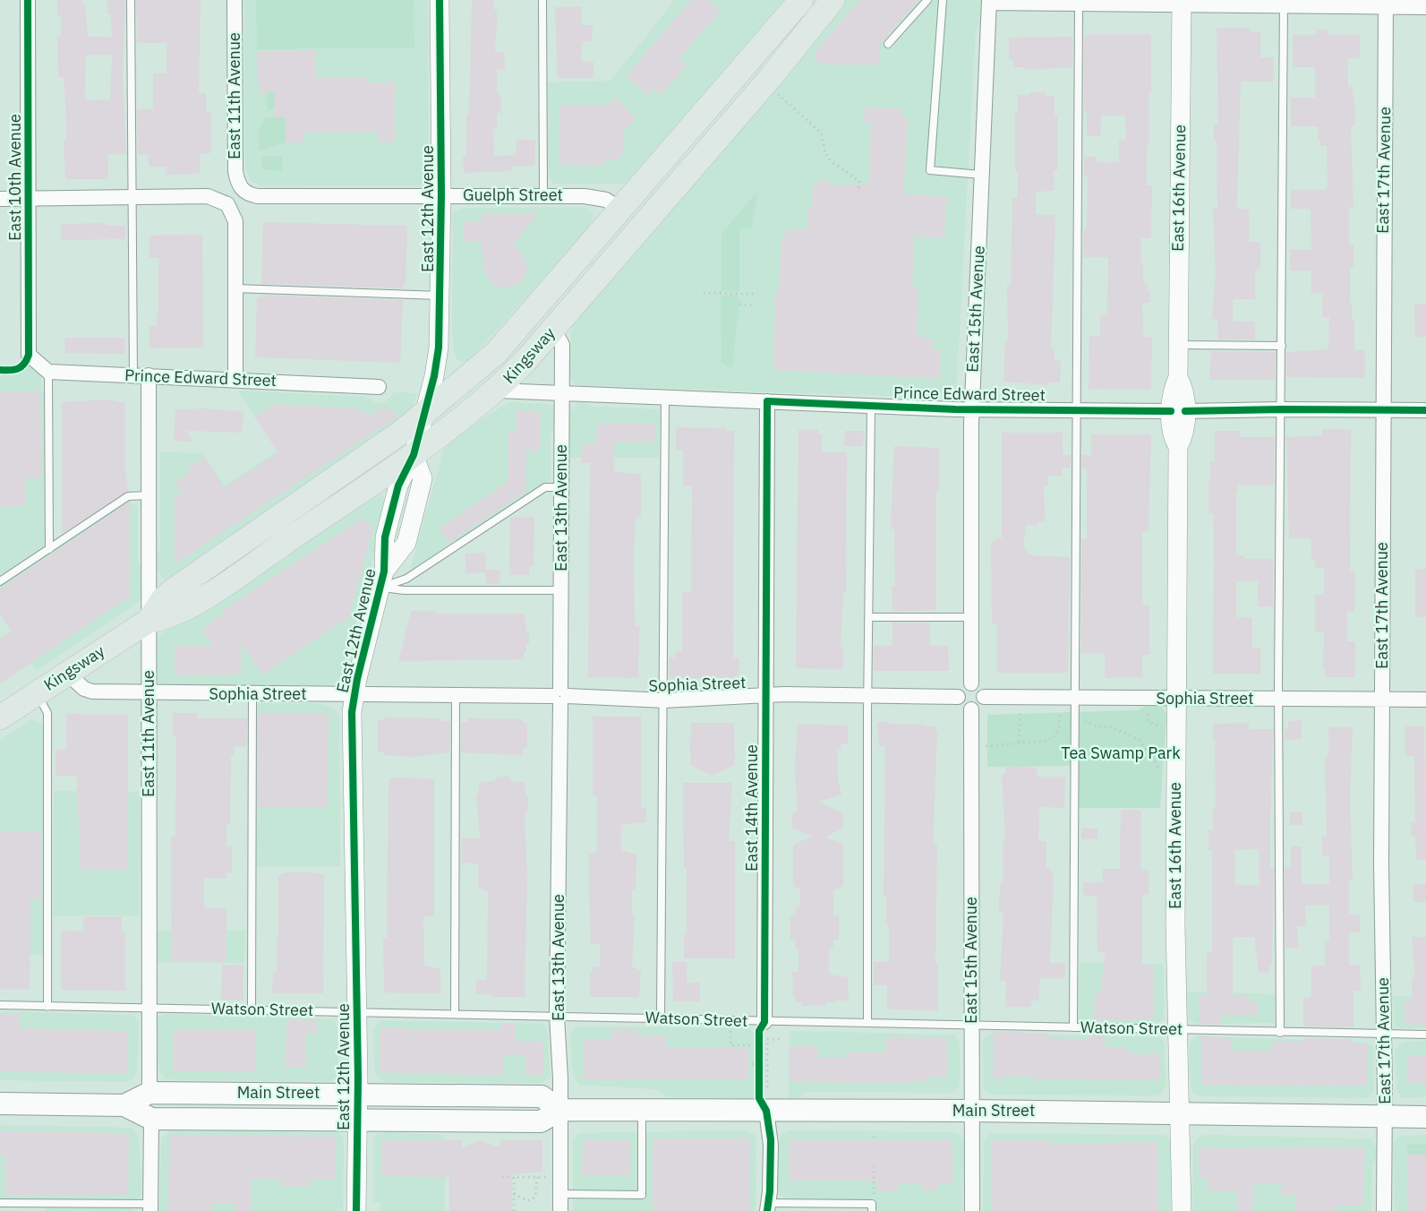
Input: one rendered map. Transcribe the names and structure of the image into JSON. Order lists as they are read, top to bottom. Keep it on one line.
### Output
{"streets":{"main road":["Kingsway","Main Street"],"street":["East 11th Avenue","East 17th Avenue","East 10th Avenue","East 16th Avenue","Guelph Street","East 12th Avenue","East 15th Avenue","Prince Edward Street","East 13th Avenue","Sophia Street","East 14th Avenue"],"lane":["Watson Street"]},"crossings":[["East 11th Avenue","Guelph Street"],["East 11th Avenue","Kingsway"],["East 11th Avenue","Prince Edward Street"],["East 11th Avenue","Sophia Street"],["East 11th Avenue","Watson Street"],["East 11th Avenue","Main Street"],["East 17th Avenue","Prince Edward Street"],["East 17th Avenue","Sophia Street"],["East 17th Avenue","Watson Street"],["East 17th Avenue","Main Street"],["East 10th Avenue","Prince Edward Street"],["East 16th Avenue","Prince Edward Street"],["East 16th Avenue","Sophia Street"],["East 16th Avenue","Watson Street"],["East 16th Avenue","Main Street"],["Guelph Street","East 12th Avenue"],["Guelph Street","Kingsway"],["East 12th Avenue","Kingsway"],["East 12th Avenue","Sophia Street"],["East 12th Avenue","Watson Street"],["East 12th Avenue","Main Street"],["East 15th Avenue","Prince Edward Street"],["East 15th Avenue","Sophia Street"],["East 15th Avenue","Watson Street"],["East 15th Avenue","Main Street"],["Kingsway","Prince Edward Street"],["Kingsway","East 13th Avenue"],["Kingsway","Sophia Street"],["Prince Edward Street","East 13th Avenue"],["Prince Edward Street","East 14th Avenue"],["East 13th Avenue","Sophia Street"],["East 13th Avenue","Watson Street"],["East 13th Avenue","Main Street"],["Sophia Street","East 14th Avenue"],["East 14th Avenue","Watson Street"]],"parks":["Tea Swamp Park"]}
